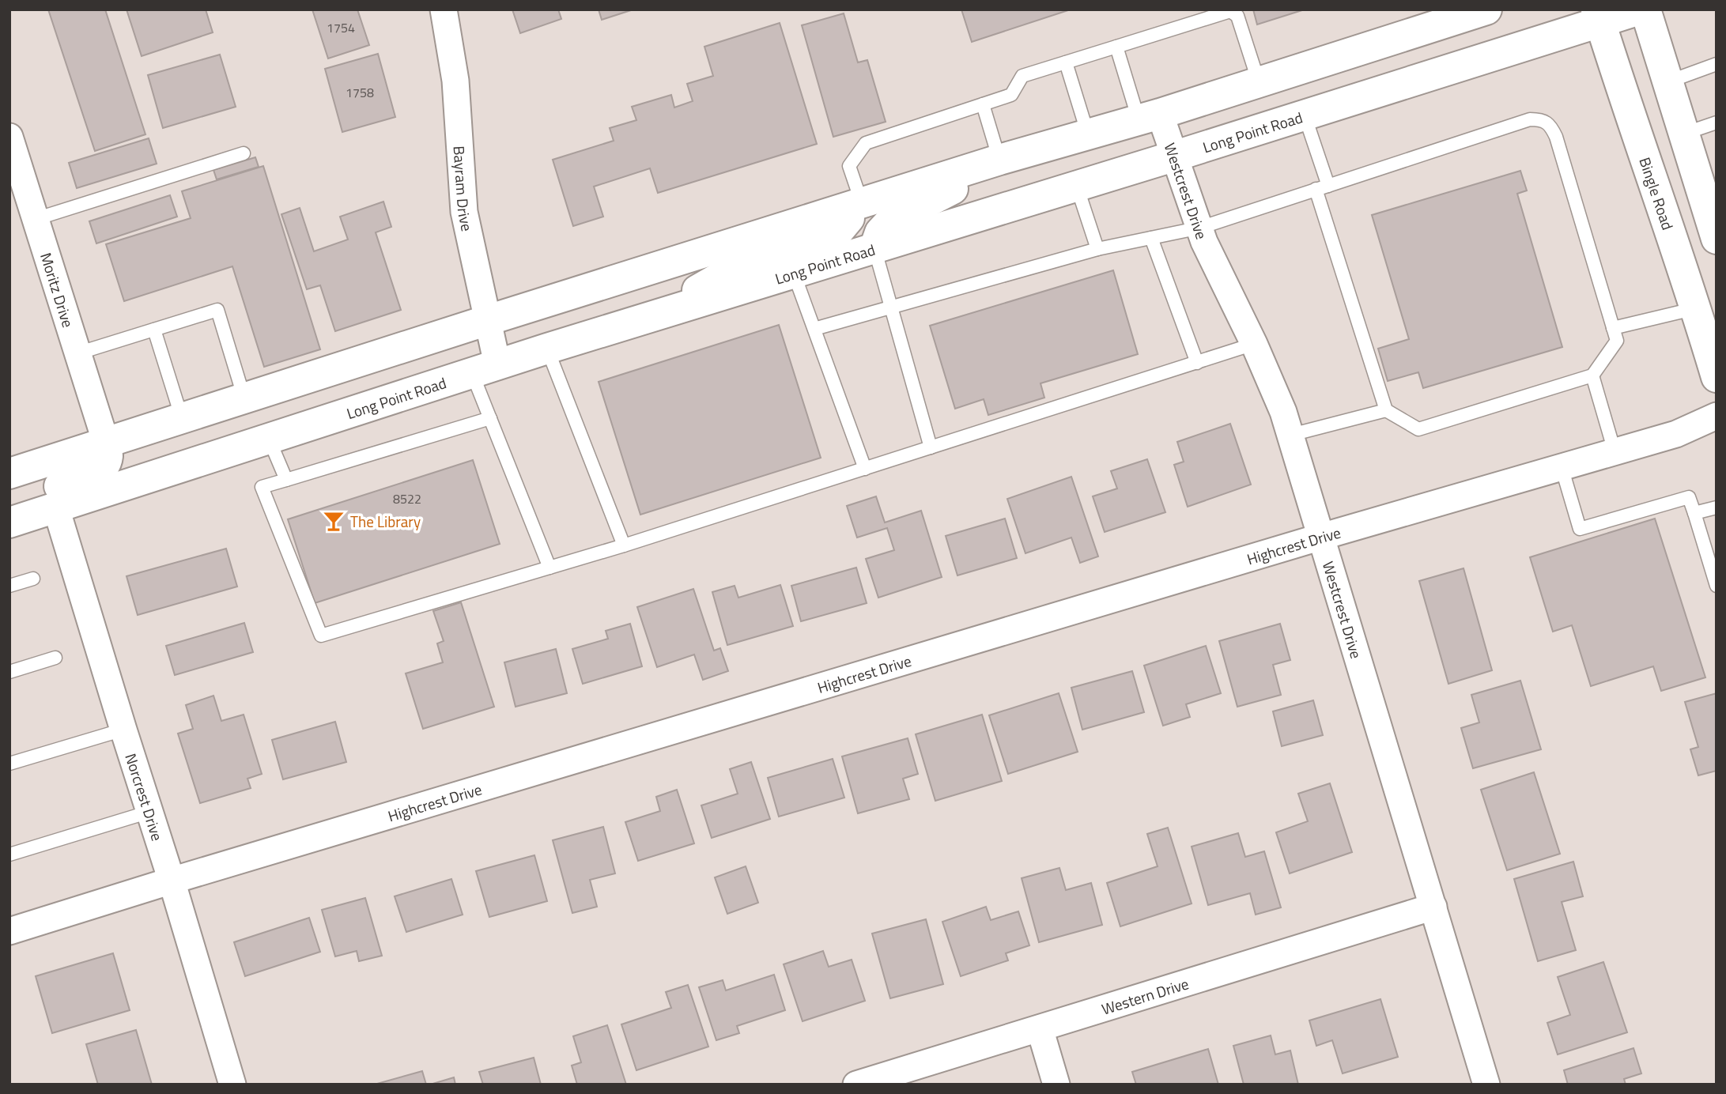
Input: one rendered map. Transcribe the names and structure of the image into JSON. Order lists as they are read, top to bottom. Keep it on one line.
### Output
{"streets":{"main road":["Long Point Road","Bingle Road"],"street":["Bayram Drive","Westcrest Drive","Moritz Drive","Highcrest Drive","Norcrest Drive","Western Drive"]},"crossings":[["Long Point Road","Bayram Drive"],["Long Point Road","Westcrest Drive"],["Long Point Road","Bingle Road"],["Long Point Road","Norcrest Drive"],["Westcrest Drive","Highcrest Drive"],["Westcrest Drive","Western Drive"],["Highcrest Drive","Norcrest Drive"]],"places":{"bar":["The Library"]},"house_numbers":["1754","1758","8522"]}
